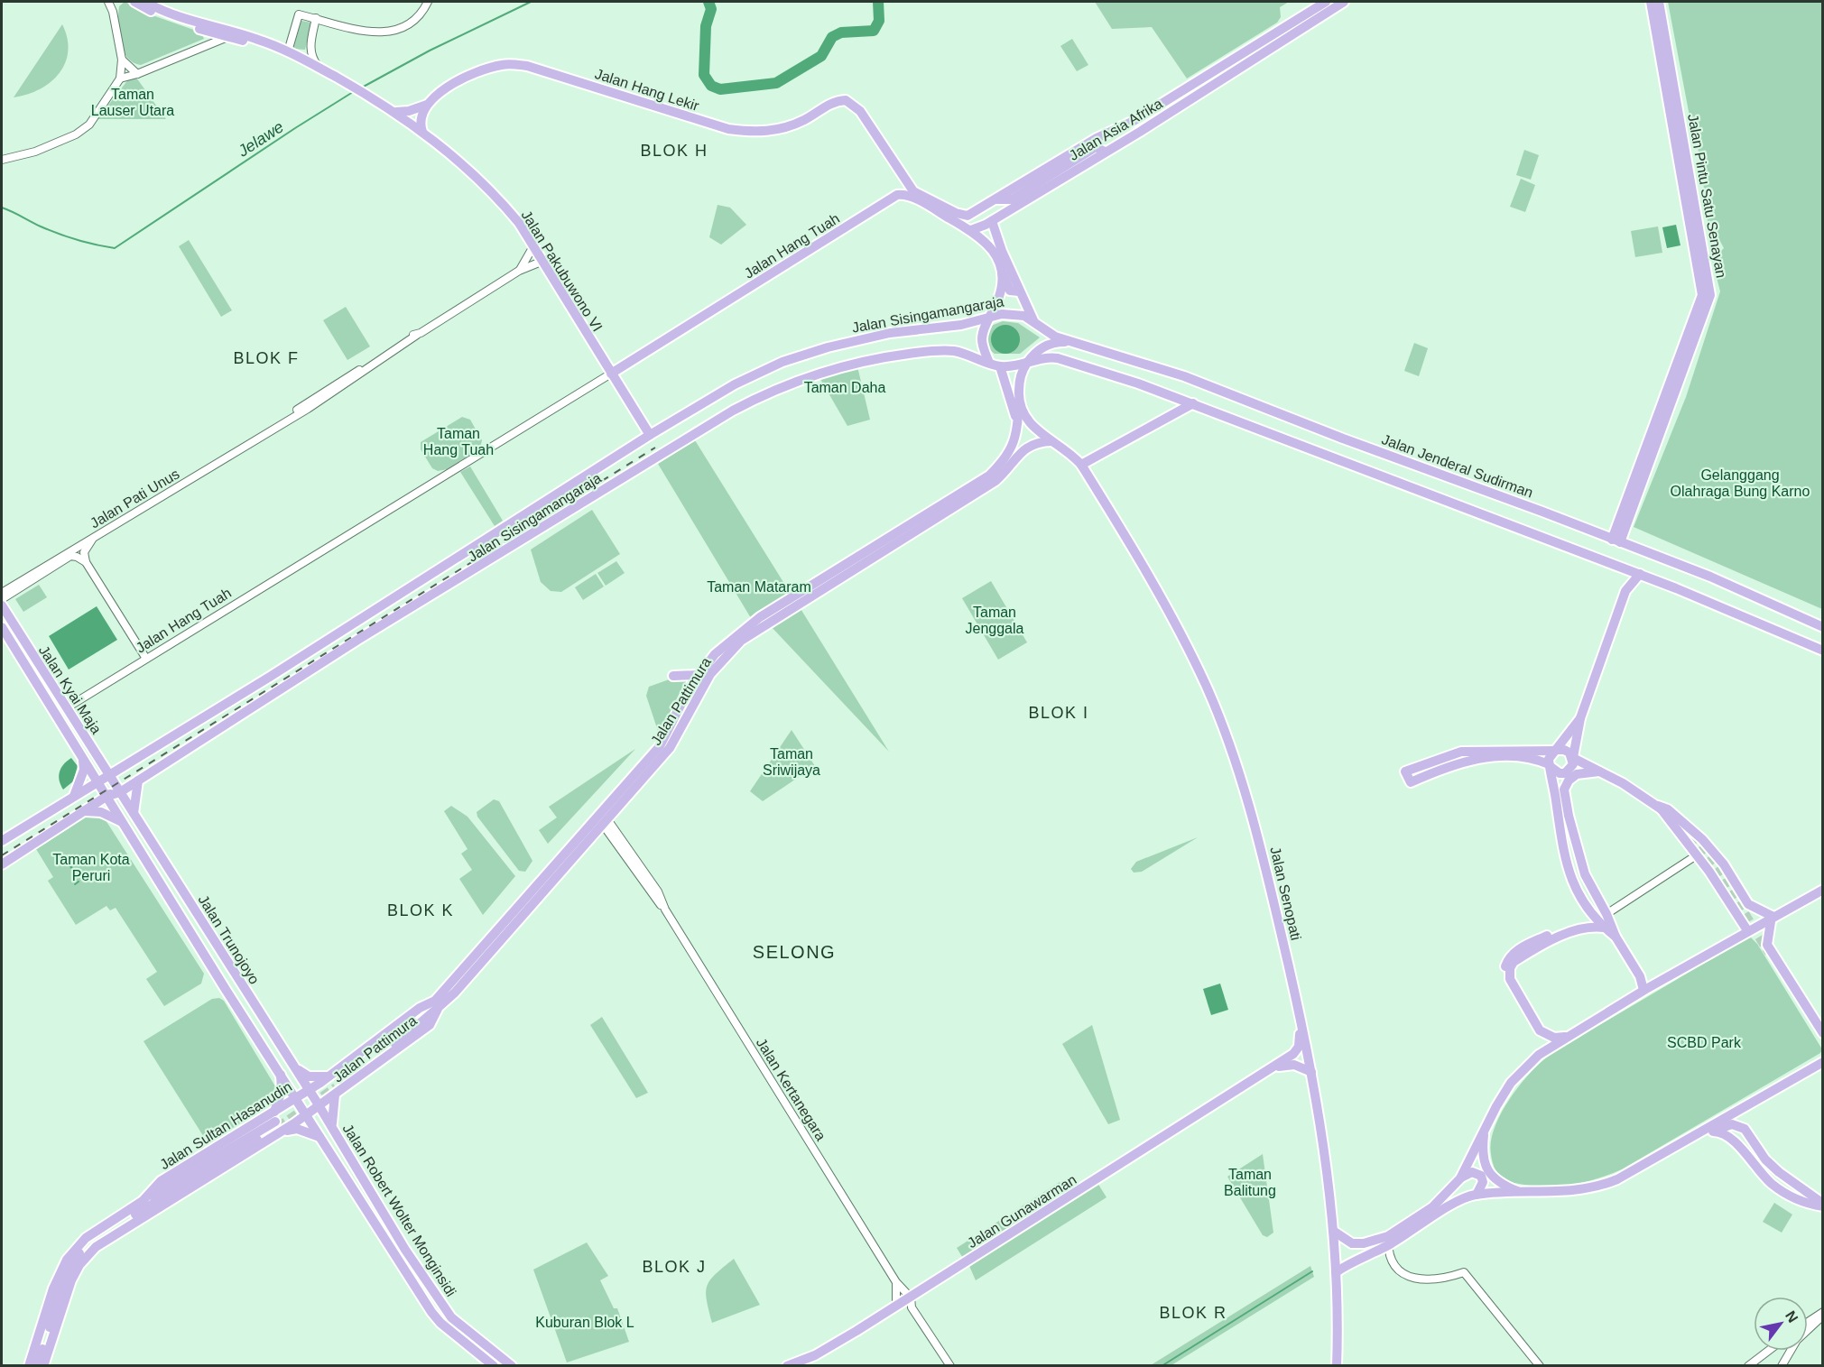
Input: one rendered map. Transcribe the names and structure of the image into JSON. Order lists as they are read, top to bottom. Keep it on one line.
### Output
{"streets":{"main road":["Jalan Hang Lekir","Jalan Asia Afrika","Jalan Pintu Satu Senayan","Jalan Hang Tuah","Jalan Pakubuwono VI","Jalan Sisingamangaraja","Jalan Jenderal Sudirman","Jalan Kyai Maja","Jalan Pattimura","Jalan Senopati","Jalan Trunojoyo","Jalan Sultan Hasanudin","Jalan Robert Wolter Monginsidi","Jalan Gunawarman"],"street":["Jalan Pati Unus","Jalan Kertanegara"]},"crossings":[["Jalan Hang Lekir","Jalan Asia Afrika"],["Jalan Hang Lekir","Jalan Pakubuwono VI"],["Jalan Pintu Satu Senayan","Jalan Jenderal Sudirman"],["Jalan Hang Tuah","Jalan Pakubuwono VI"],["Jalan Hang Tuah","Jalan Kyai Maja"],["Jalan Pakubuwono VI","Jalan Sisingamangaraja"],["Jalan Pakubuwono VI","Jalan Pati Unus"],["Jalan Sisingamangaraja","Jalan Jenderal Sudirman"],["Jalan Sisingamangaraja","Jalan Kyai Maja"],["Jalan Sisingamangaraja","Jalan Trunojoyo"],["Jalan Kyai Maja","Jalan Trunojoyo"],["Jalan Pattimura","Jalan Trunojoyo"],["Jalan Pattimura","Jalan Kertanegara"],["Jalan Pattimura","Jalan Sultan Hasanudin"],["Jalan Pattimura","Jalan Robert Wolter Monginsidi"],["Jalan Senopati","Jalan Gunawarman"],["Jalan Trunojoyo","Jalan Sultan Hasanudin"],["Jalan Trunojoyo","Jalan Robert Wolter Monginsidi"],["Jalan Kertanegara","Jalan Gunawarman"],["Jalan Sultan Hasanudin","Jalan Robert Wolter Monginsidi"]],"districts":["BLOK H","BLOK F","BLOK I","BLOK K","SELONG","BLOK J","BLOK R"],"water":["Jelawe"],"parks":["Taman Lauser Utara","Taman Daha","Taman Hang Tuah","Gelanggang Olahraga Bung Karno","Taman Mataram","Taman Jenggala","Taman Sriwijaya","Taman Kota Peruri","SCBD Park","Taman Balitung","Kuburan Blok L"],"north":"top right"}
